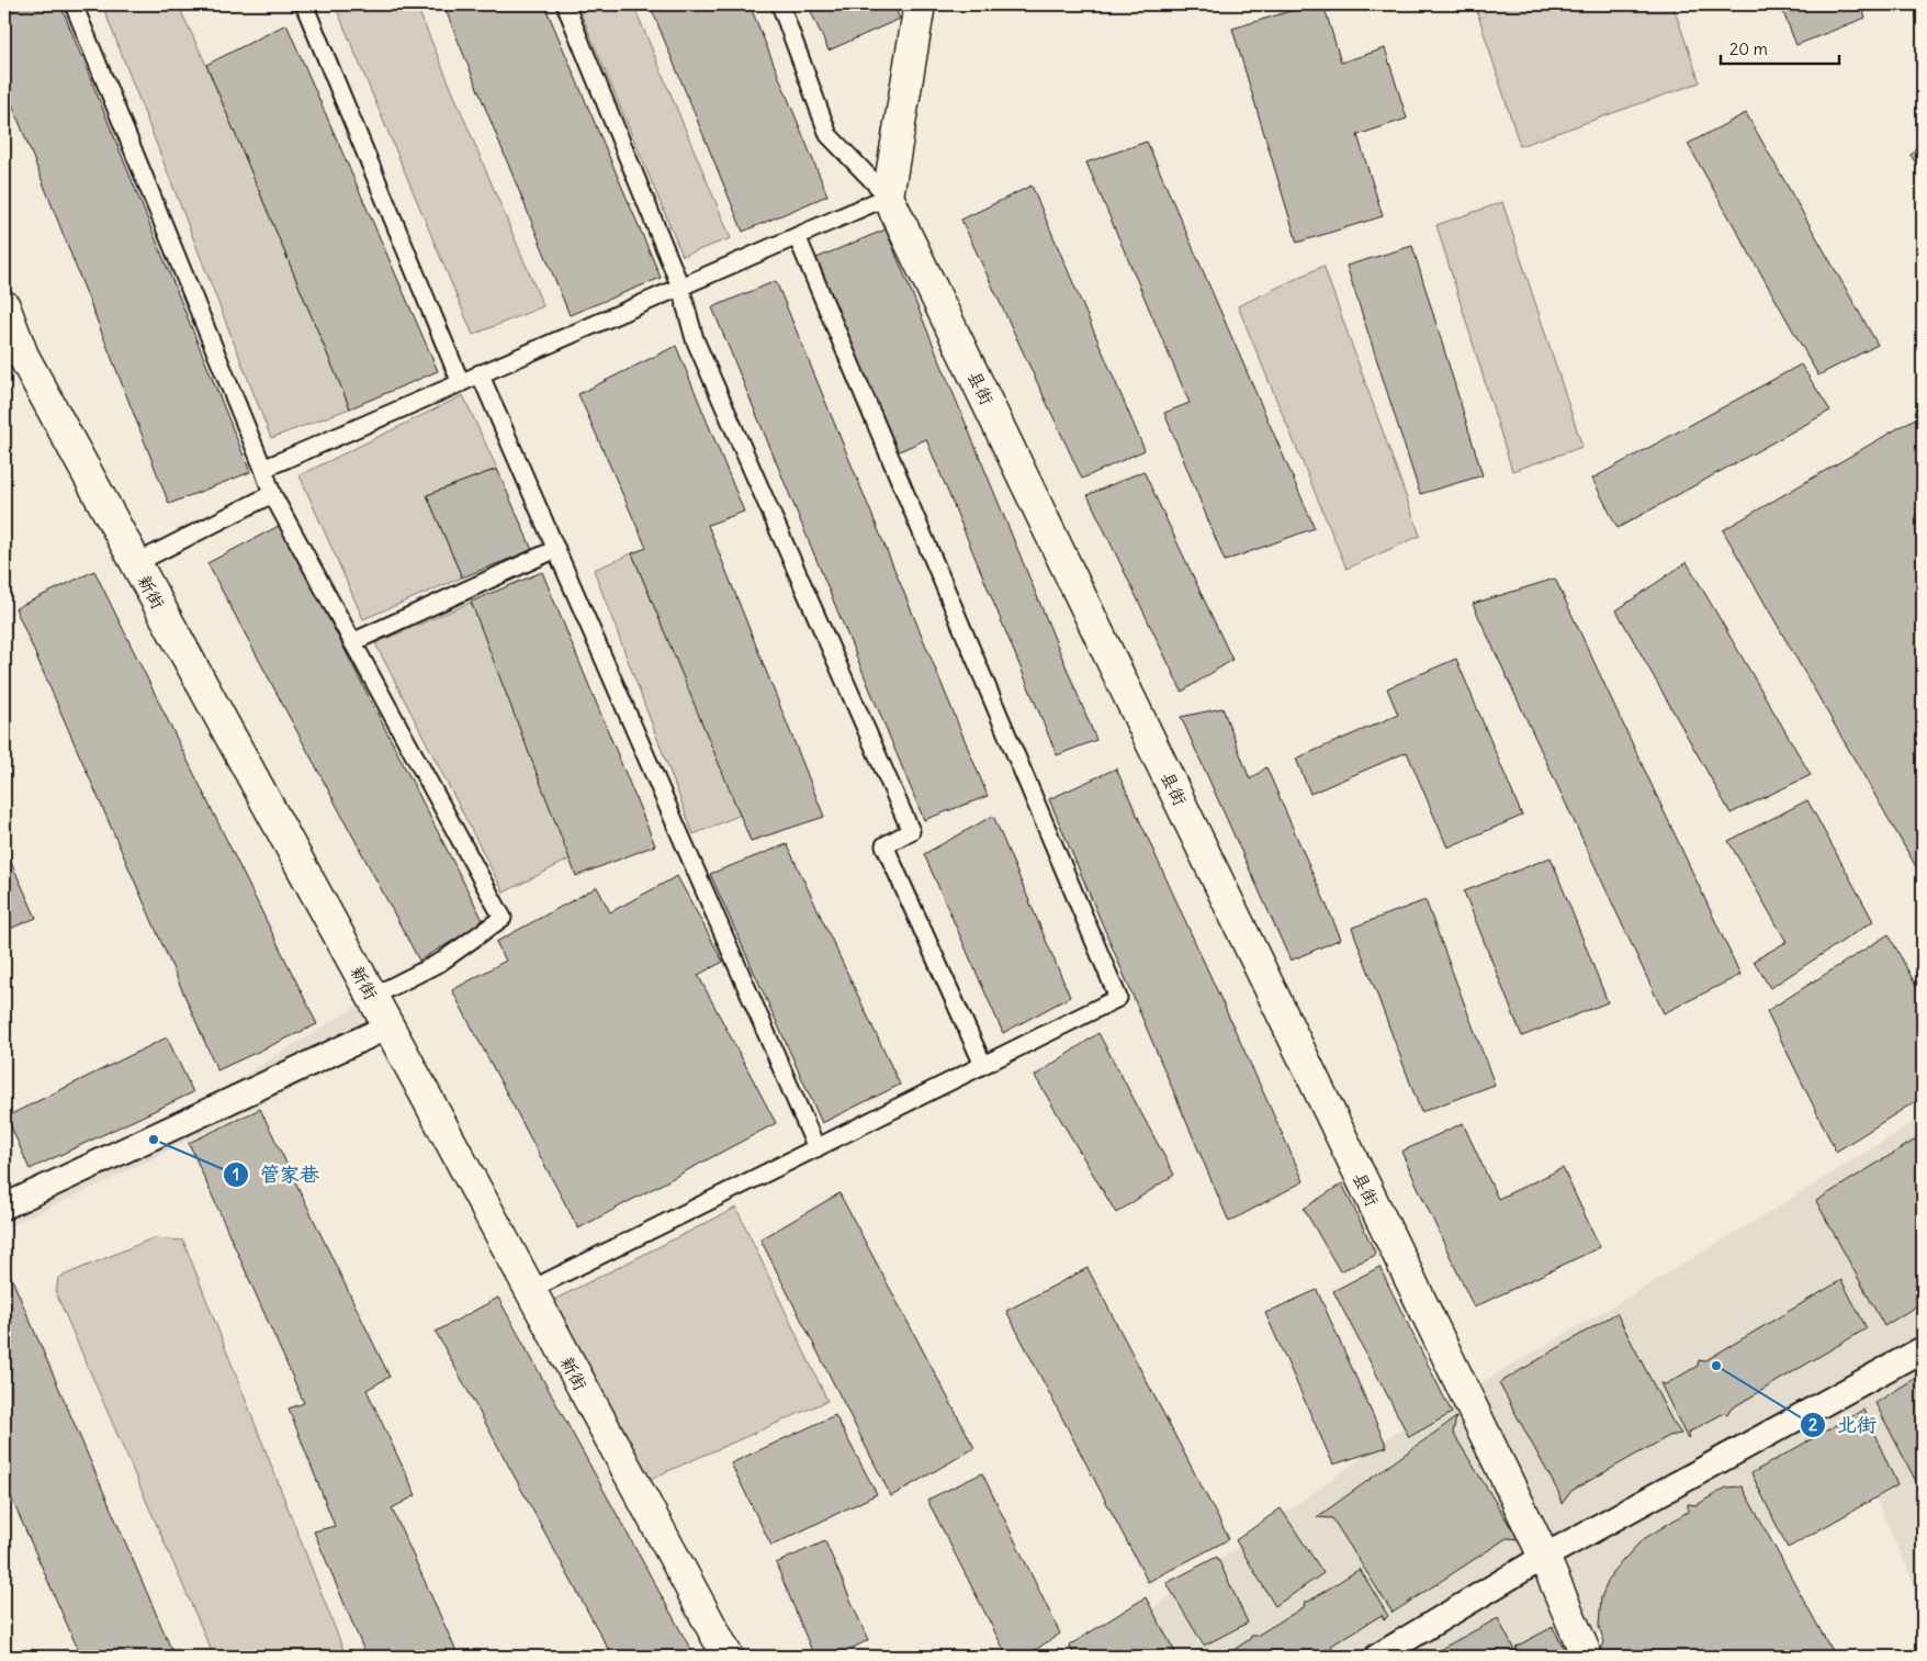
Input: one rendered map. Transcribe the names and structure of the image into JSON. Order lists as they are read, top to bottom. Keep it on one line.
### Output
{"streets":{"street":["县街","新街"]},"places":["管家巷","北街"],"scale_bar":"20 m"}
